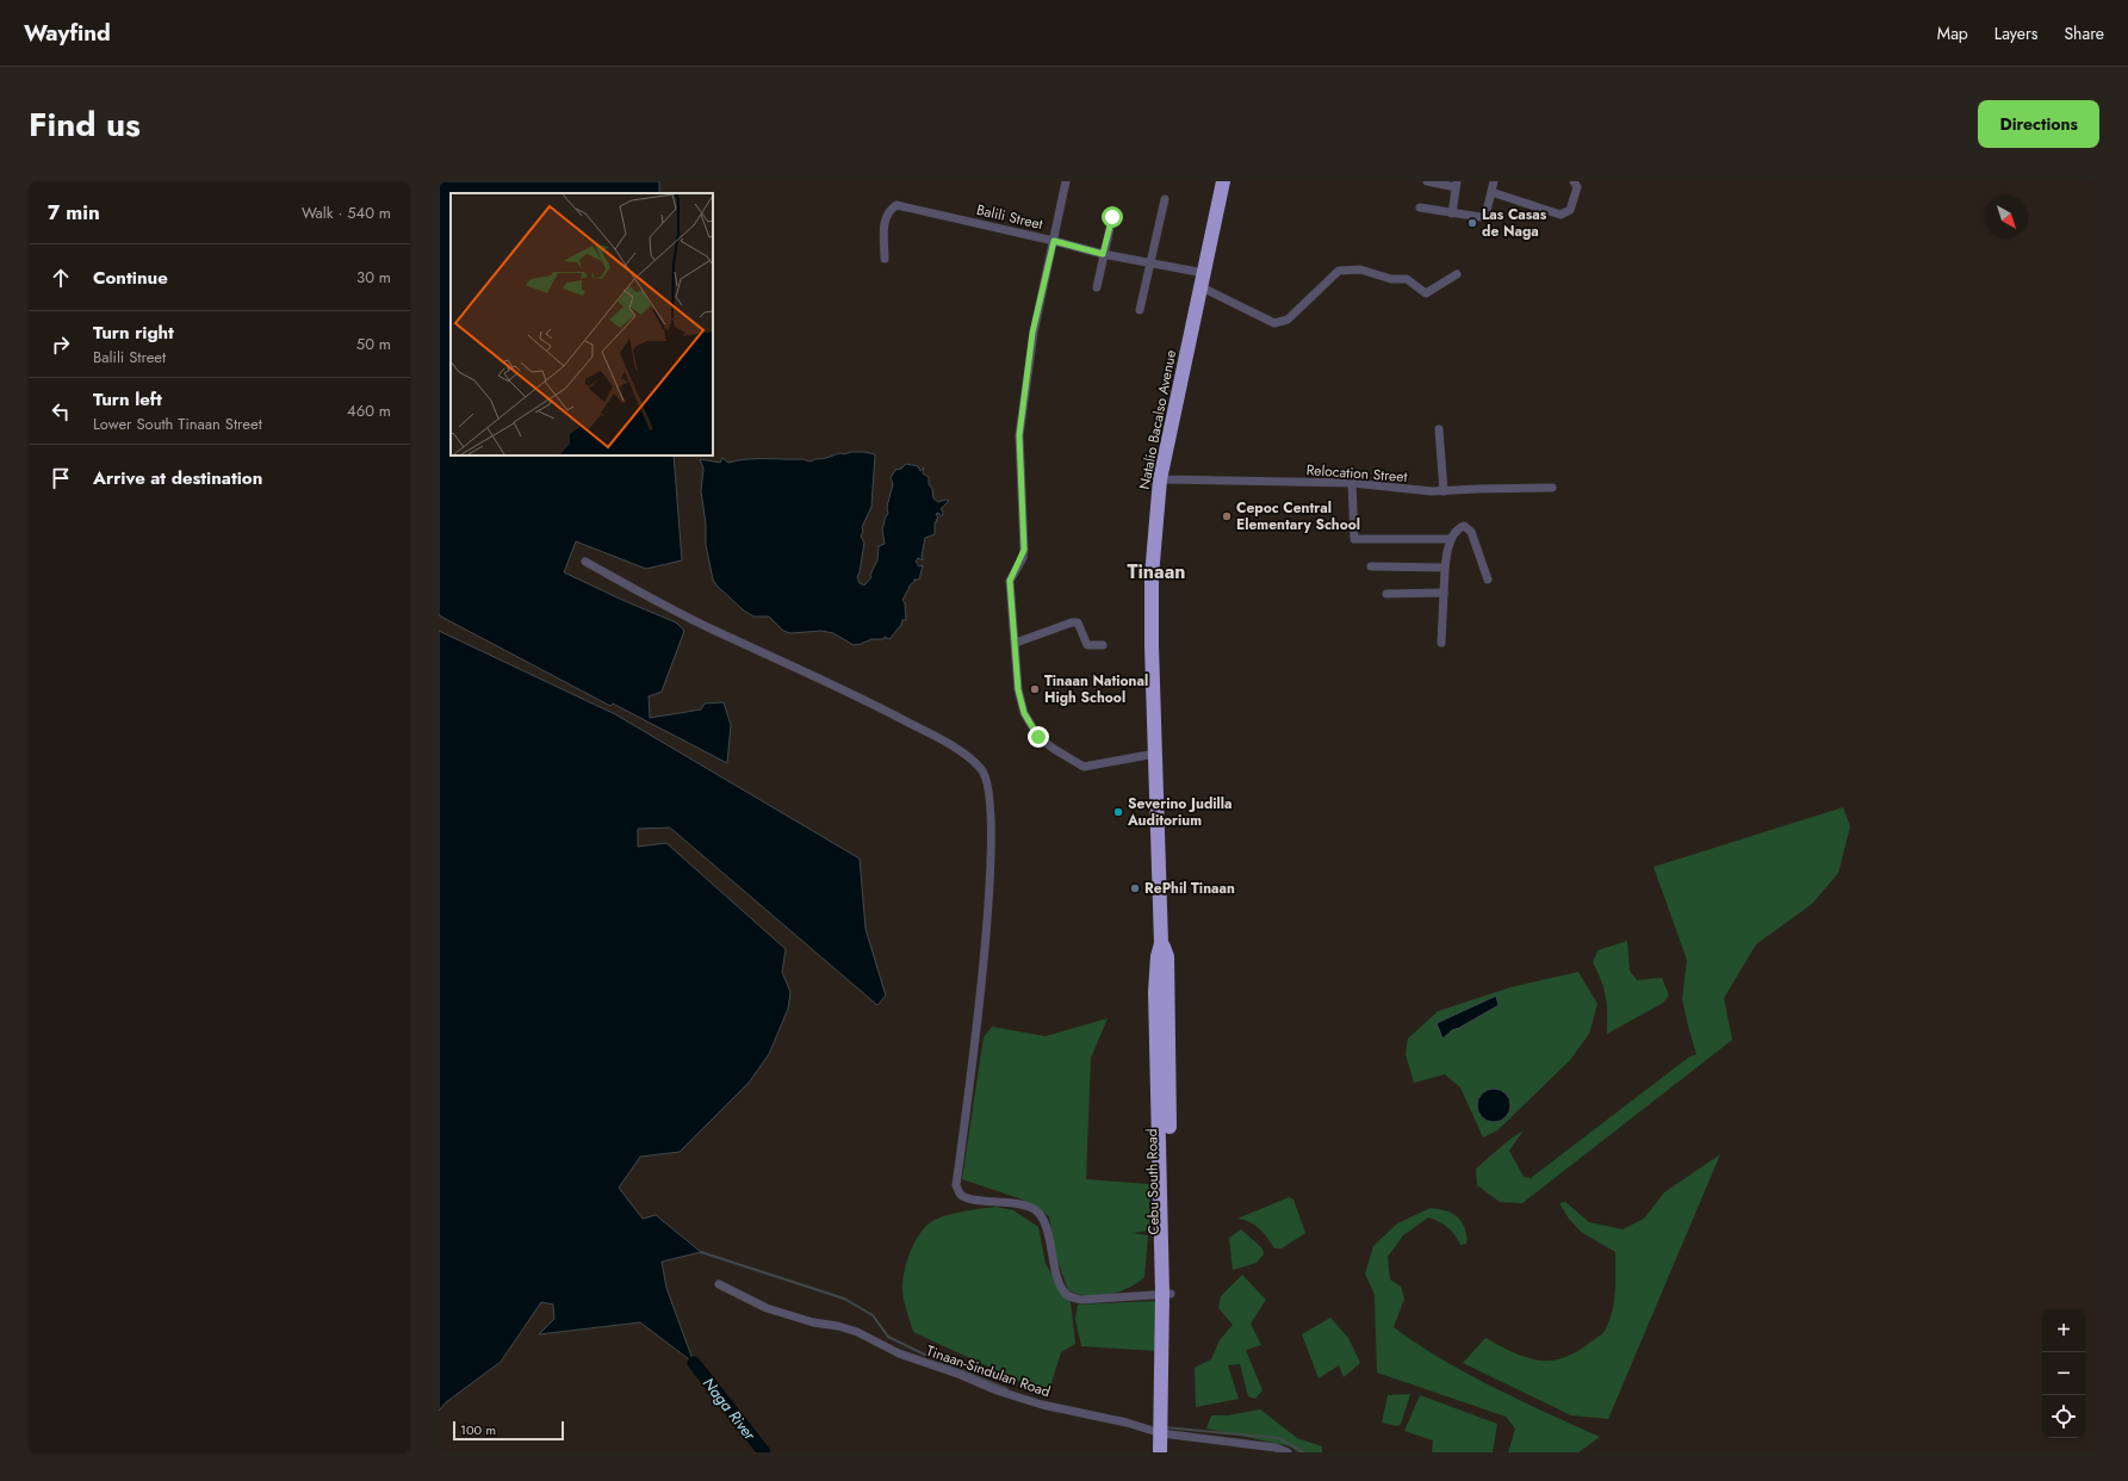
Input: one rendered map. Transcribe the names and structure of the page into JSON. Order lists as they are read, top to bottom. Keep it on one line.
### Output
{"streets":{"highway":["Natalio Bacalso Avenue","Cebu South Road"],"street":["Balili Street","Relocation Street","Tinaan-Sindulan Road"]},"crossings":[["Balili Street","Natalio Bacalso Avenue"],["Natalio Bacalso Avenue","Relocation Street"],["Natalio Bacalso Avenue","Cebu South Road"],["Cebu South Road","Tinaan-Sindulan Road"]],"districts":["Tinaan"],"water":["Naga River"],"places":["Las Casas de Naga","Cepoc Central Elementary School","Tinaan National High School","Severino Judilla Auditorium","RePhil Tinaan"],"scale_bar":"100 m","north":"bottom right","page":{"header":"Wayfind","nav":["Map","Layers","Share"],"title":"Find us","buttons":"Directions","heading":["7 min","Walk · 540 m"],"list":[["Continue","30 m"],["Turn right","Balili Street","50 m"],["Turn left","Lower South Tinaan Street","460 m"],"Arrive at destination"],"map_buttons":["+","−"],"scale":"100 m"}}
